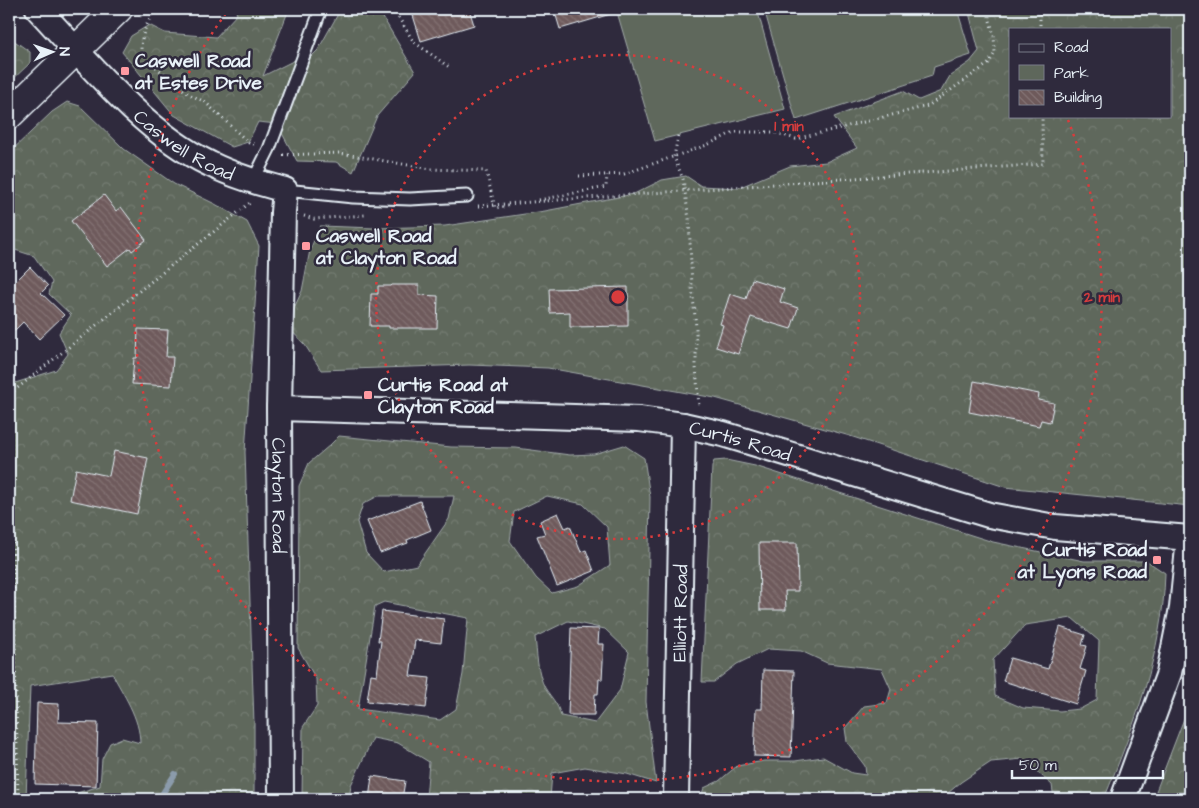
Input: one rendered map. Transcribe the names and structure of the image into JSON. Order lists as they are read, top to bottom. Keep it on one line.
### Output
{"streets":{"street":["Caswell Road","Curtis Road","Clayton Road","Elliott Road"]},"crossings":[["Caswell Road","Clayton Road"],["Curtis Road","Clayton Road"],["Curtis Road","Elliott Road"]],"places":{"transit":["Caswell Road at Estes Drive","Caswell Road at Clayton Road","Curtis Road at Clayton Road","Curtis Road at Lyons Road"]},"legend":["Road","Park","Building"],"scale_bar":"50 m","north":"right","rings":["1 min","2 min"]}
